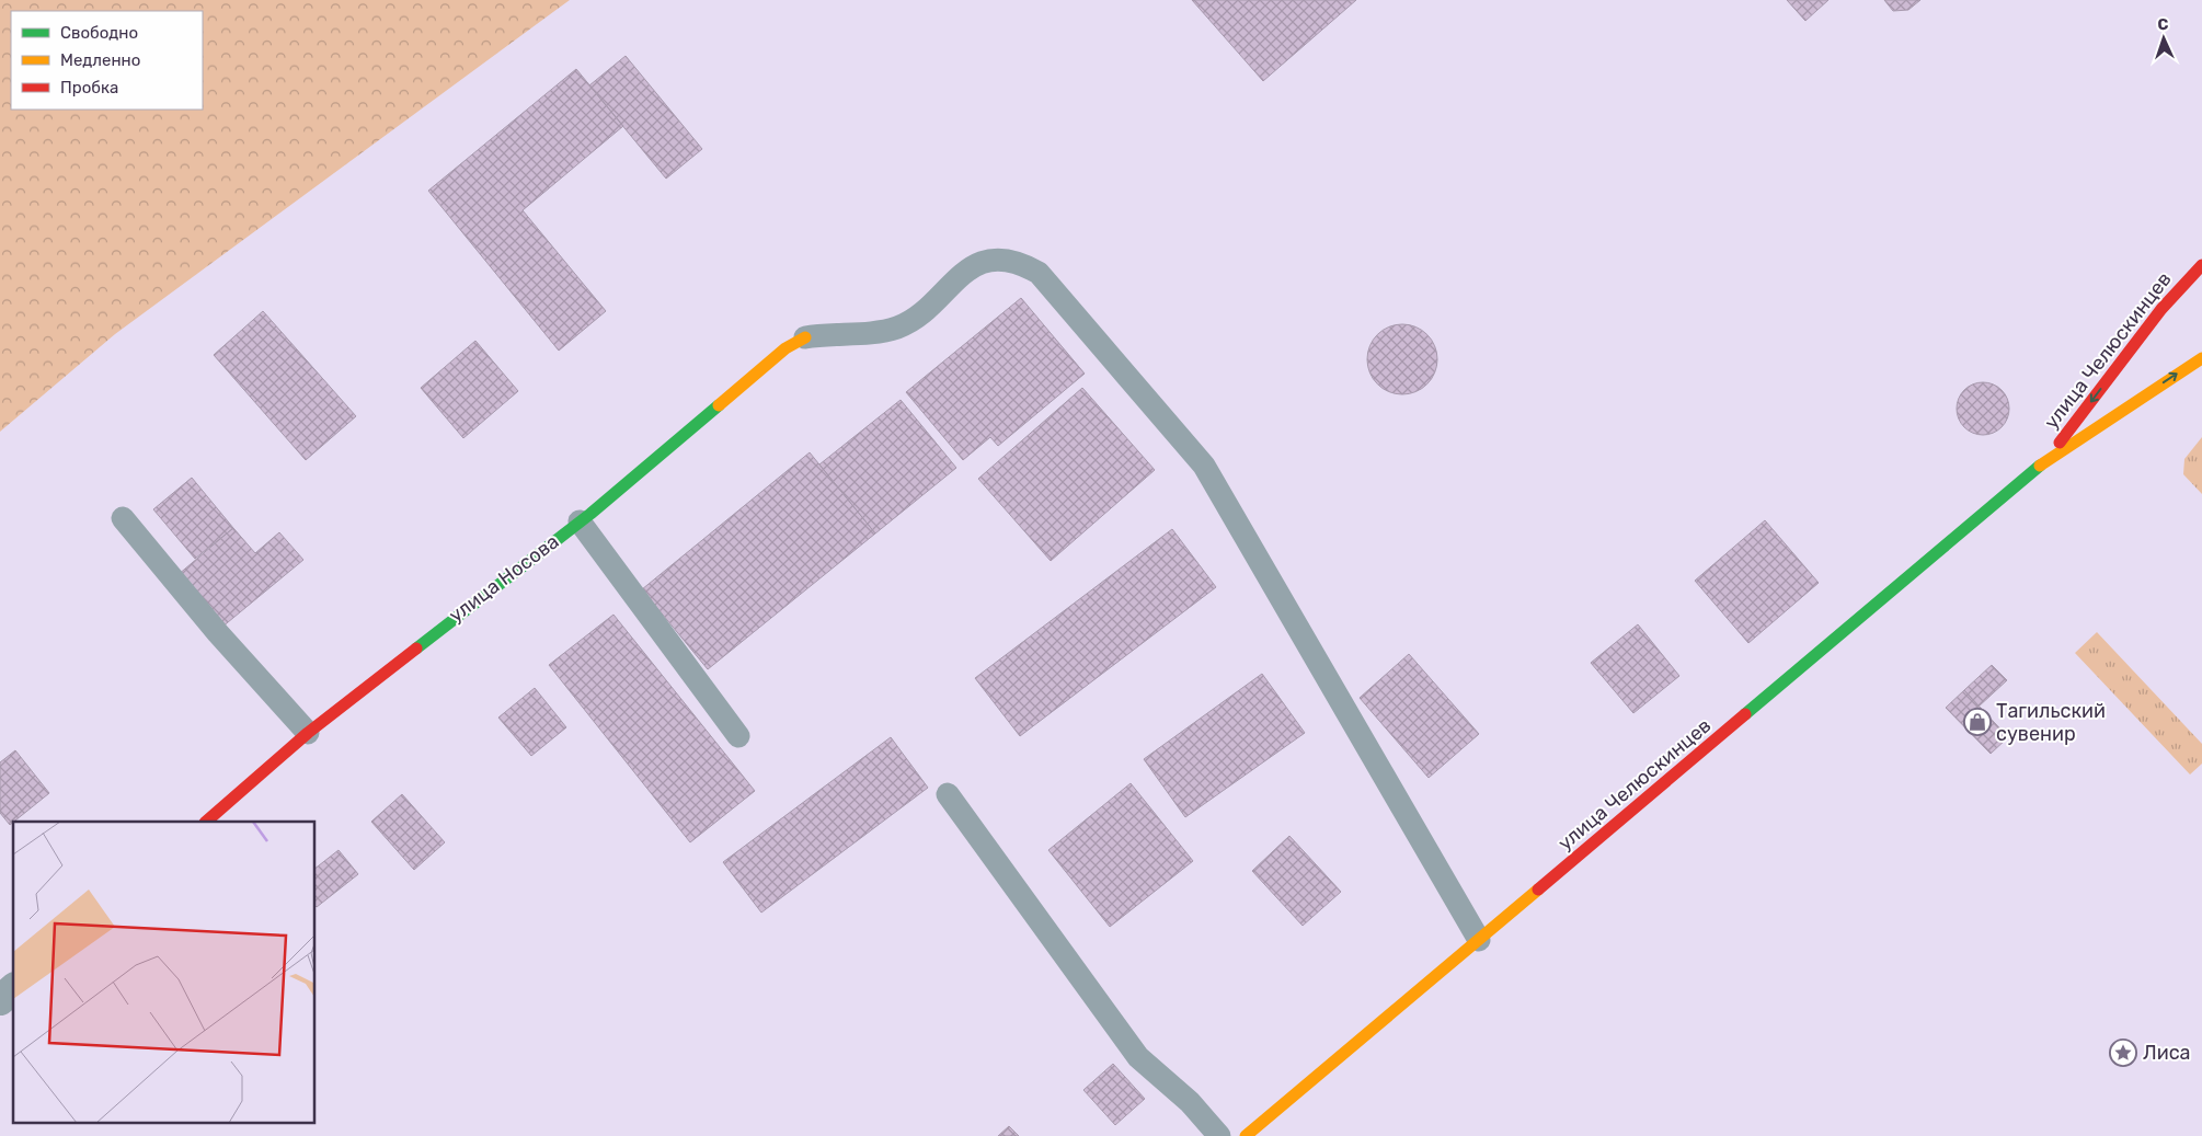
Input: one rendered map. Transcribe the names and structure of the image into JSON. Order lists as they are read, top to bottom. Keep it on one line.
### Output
{"streets":{"main road":["улица Челюскинцев","улица Носова"]},"places":{"shop":["Тагильский сувенир"],"place":["Лиса"]},"legend":["Свободно","Медленно","Пробка"],"north":"top"}
